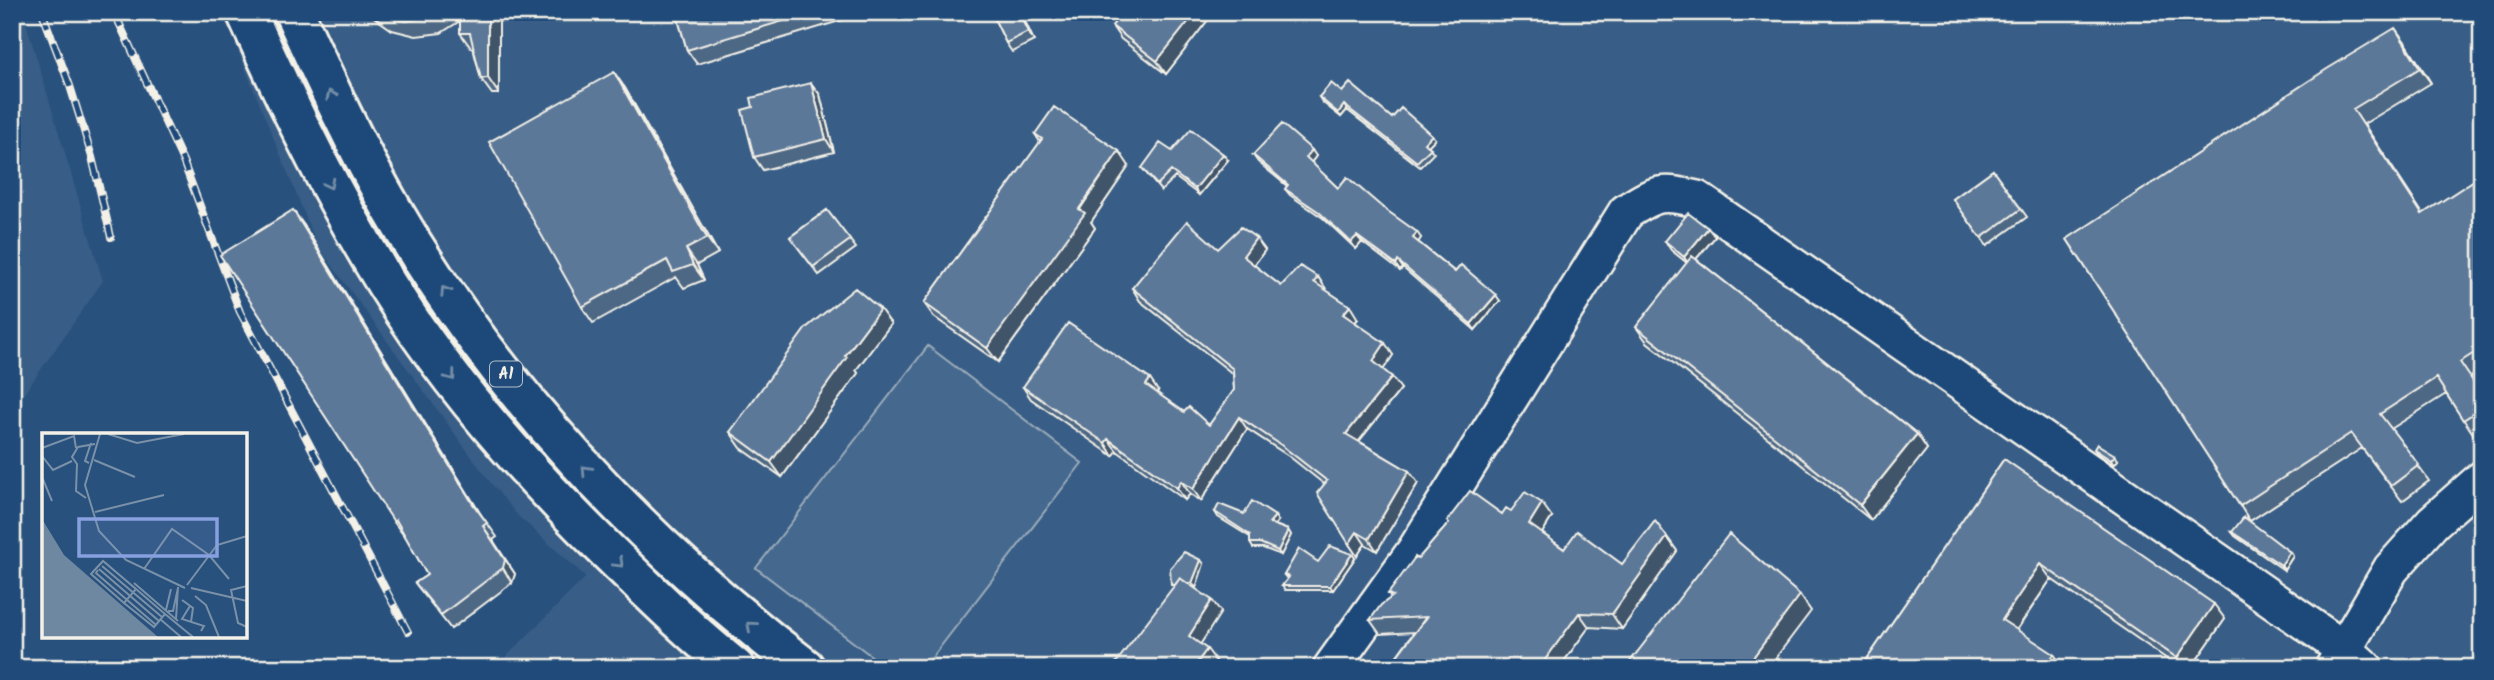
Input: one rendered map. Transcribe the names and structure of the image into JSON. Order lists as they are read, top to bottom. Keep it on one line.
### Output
{"streets":{"highway":["A1"]}}
